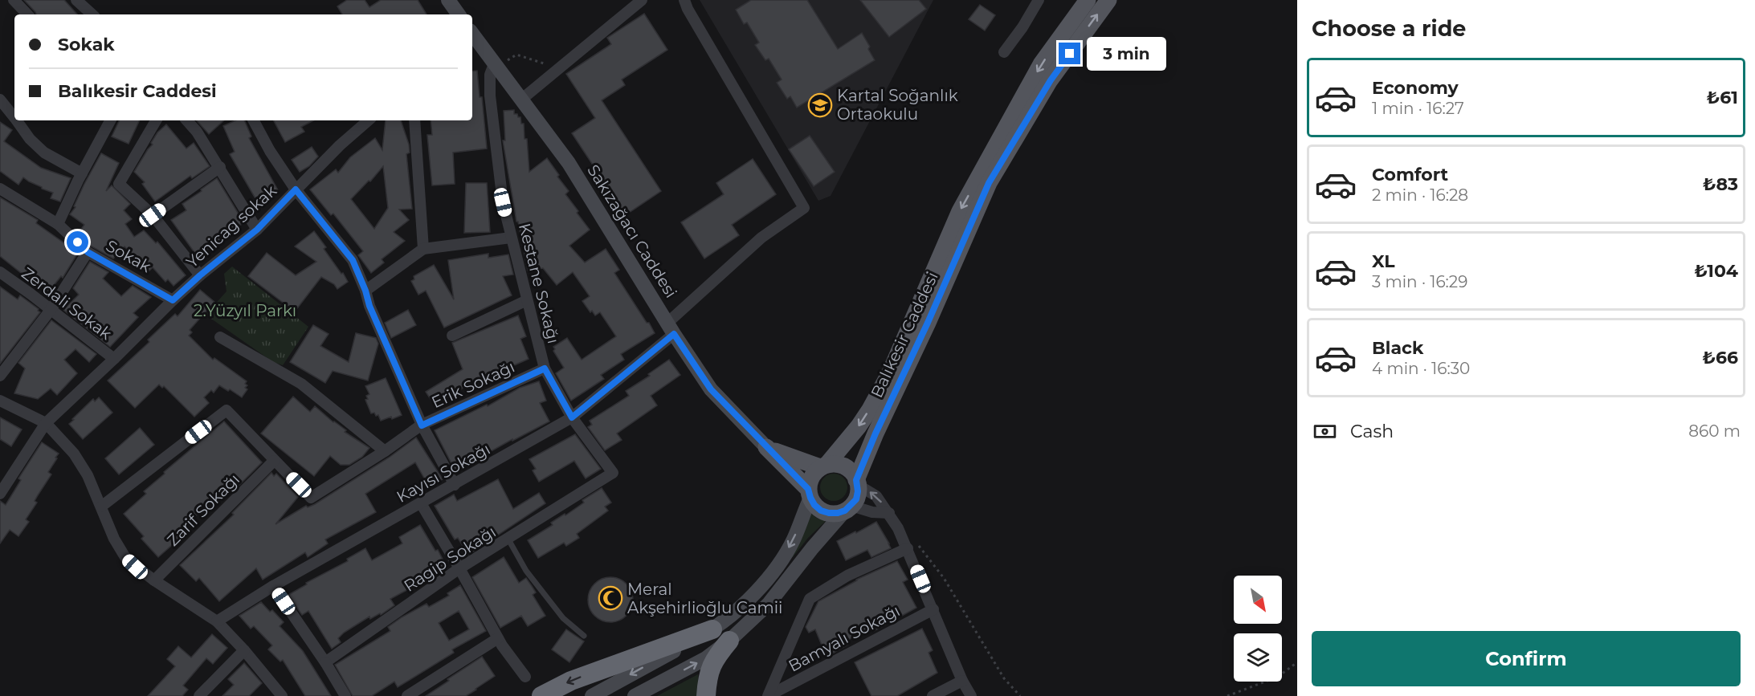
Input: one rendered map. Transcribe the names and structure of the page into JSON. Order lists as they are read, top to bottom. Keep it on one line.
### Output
{"streets":{"main road":["Sakızağacı Caddesi","Balıkesir Caddesi"],"street":["Yenicag sokak","Sokak","Kestane Sokağı","Zerdali Sokak","Erik Sokağı","Kayısı Sokağı","Zarif Sokağı","Ragip Sokağı","Bamyalı Sokağı"]},"crossings":[["Yenicag sokak","Sokak"],["Yenicag sokak","Zerdali Sokak"],["Sakızağacı Caddesi","Kestane Sokağı"],["Sakızağacı Caddesi","Kayısı Sokağı"],["Kestane Sokağı","Erik Sokağı"],["Kestane Sokağı","Kayısı Sokağı"],["Kestane Sokağı","Ragip Sokağı"],["Erik Sokağı","Zarif Sokağı"],["Kayısı Sokağı","Ragip Sokağı"]],"parks":["2.Yüzyıl Parkı"],"places":{"school or university":["Kartal Soğanlık Ortaokulu"],"mosque":["Meral Akşehirlioğlu Camii"]},"north":"bottom right","page":{"heading":"Choose a ride","banner":["Sokak","Balıkesir Caddesi"],"bubble":"3 min","list":[{"name":"Economy","note":"1 min · 16:27","value":"₺61"},{"name":"Comfort","note":"2 min · 16:28","value":"₺83"},{"name":"XL","note":"3 min · 16:29","value":"₺104"},{"name":"Black","note":"4 min · 16:30","value":"₺66"}],"pay":["Cash","860 m"],"buttons":"Confirm"}}
